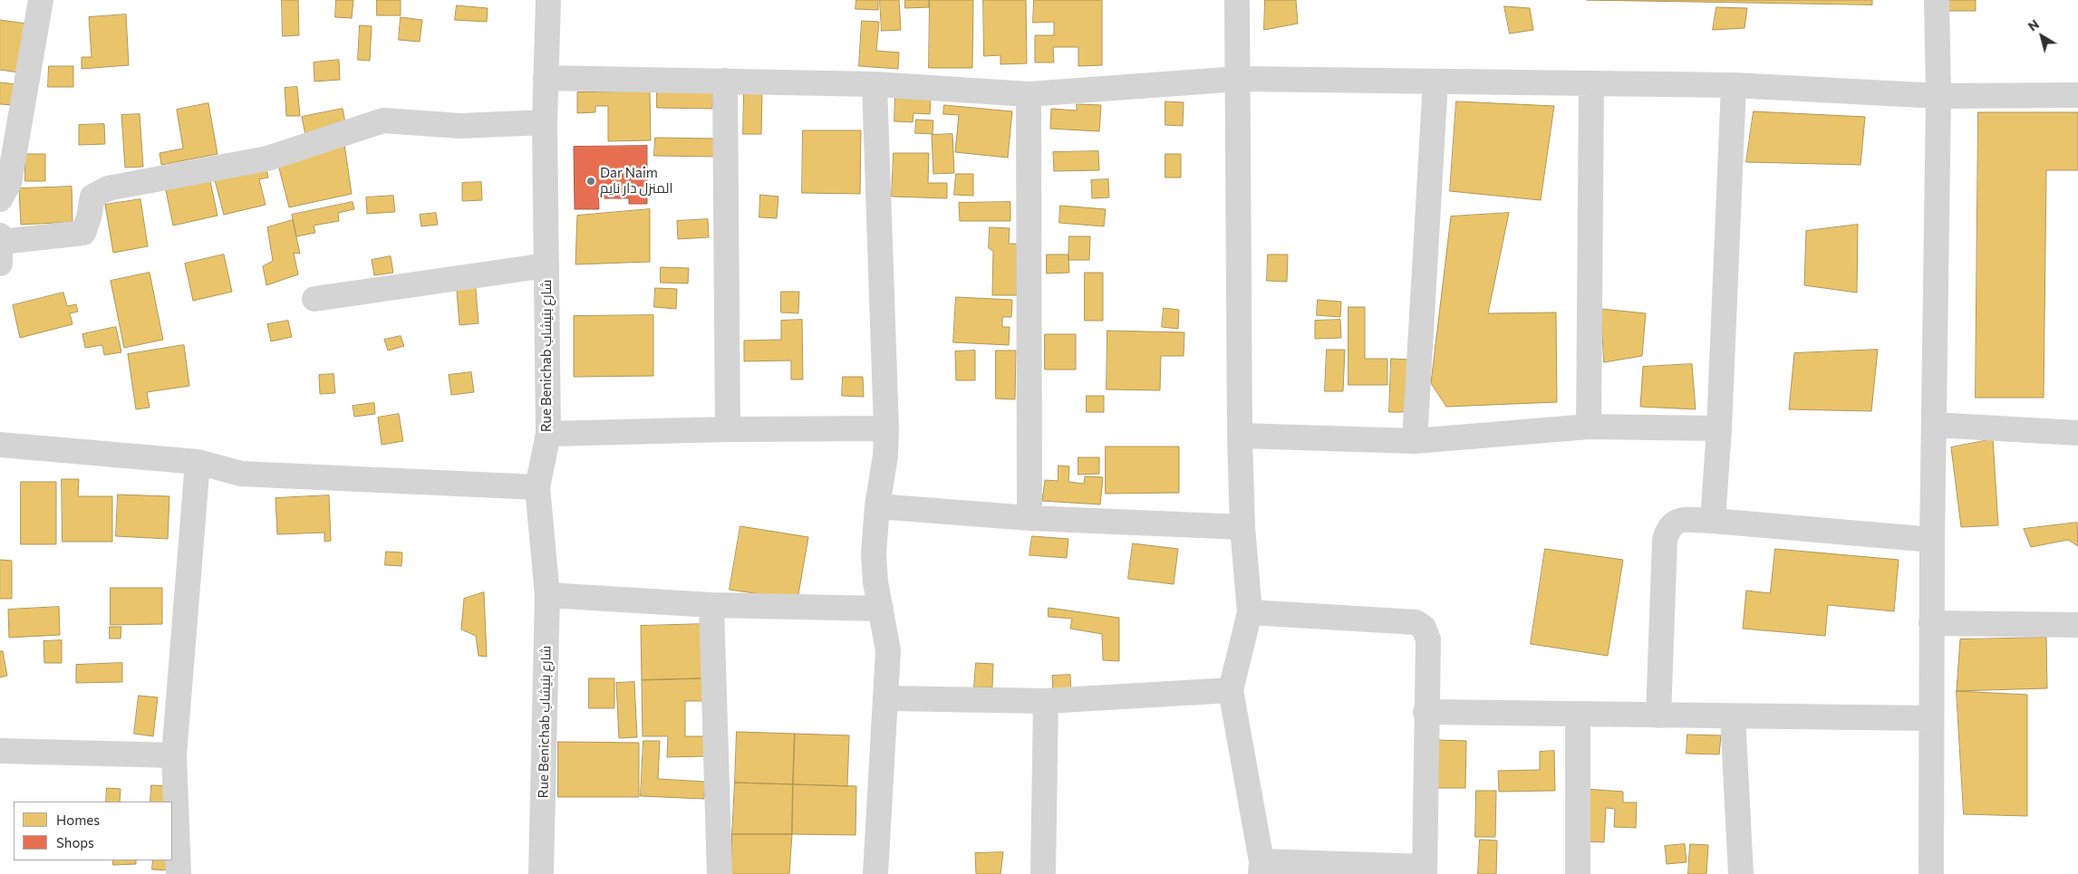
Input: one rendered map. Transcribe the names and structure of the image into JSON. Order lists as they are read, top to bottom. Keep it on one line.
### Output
{"streets":{"street":["Rue Benichab شارع بنيشاب"]},"places":["Dar Naim المنزل دار نايم"],"legend":["Homes","Shops"],"north":"top left"}
